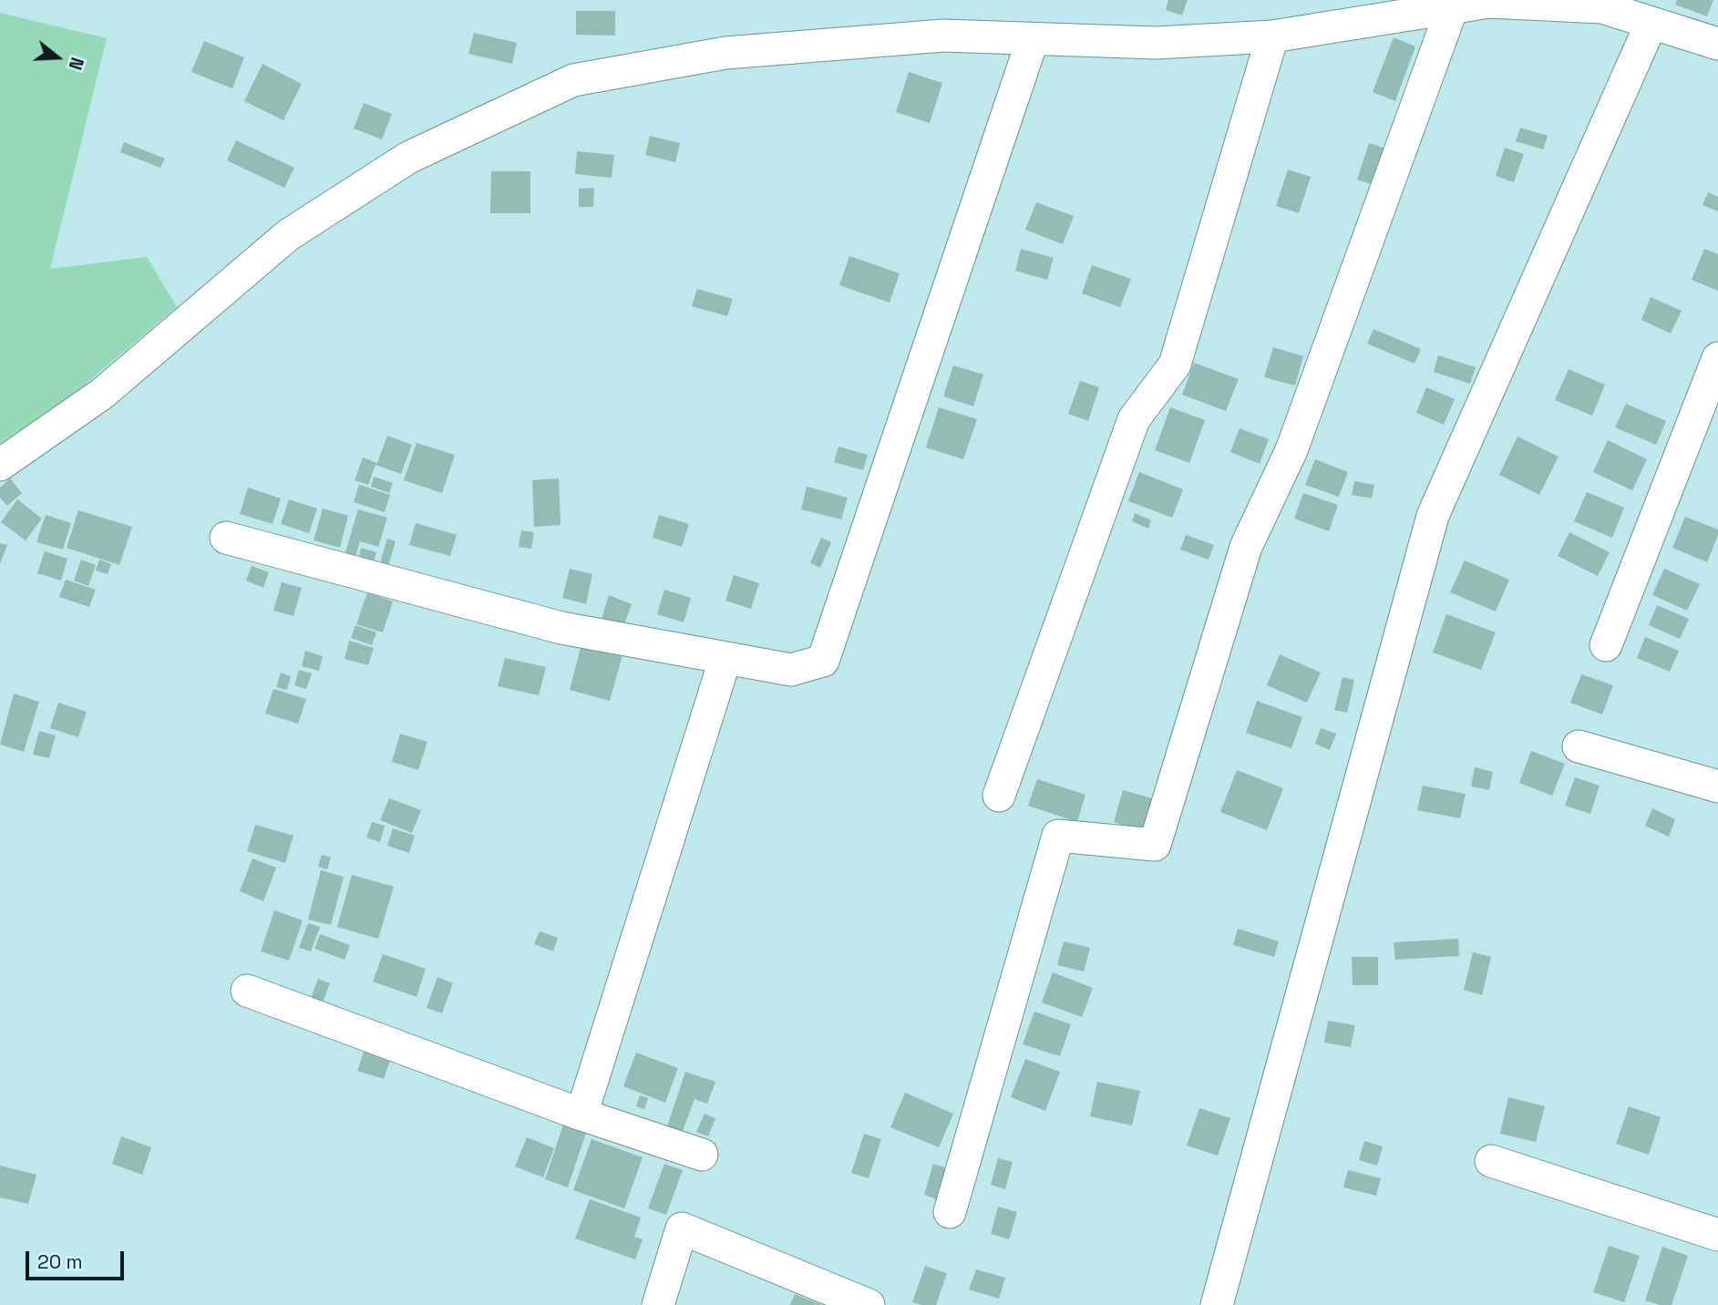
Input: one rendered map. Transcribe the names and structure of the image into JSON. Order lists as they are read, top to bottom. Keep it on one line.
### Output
{"scale_bar":"20 m","north":"right"}
